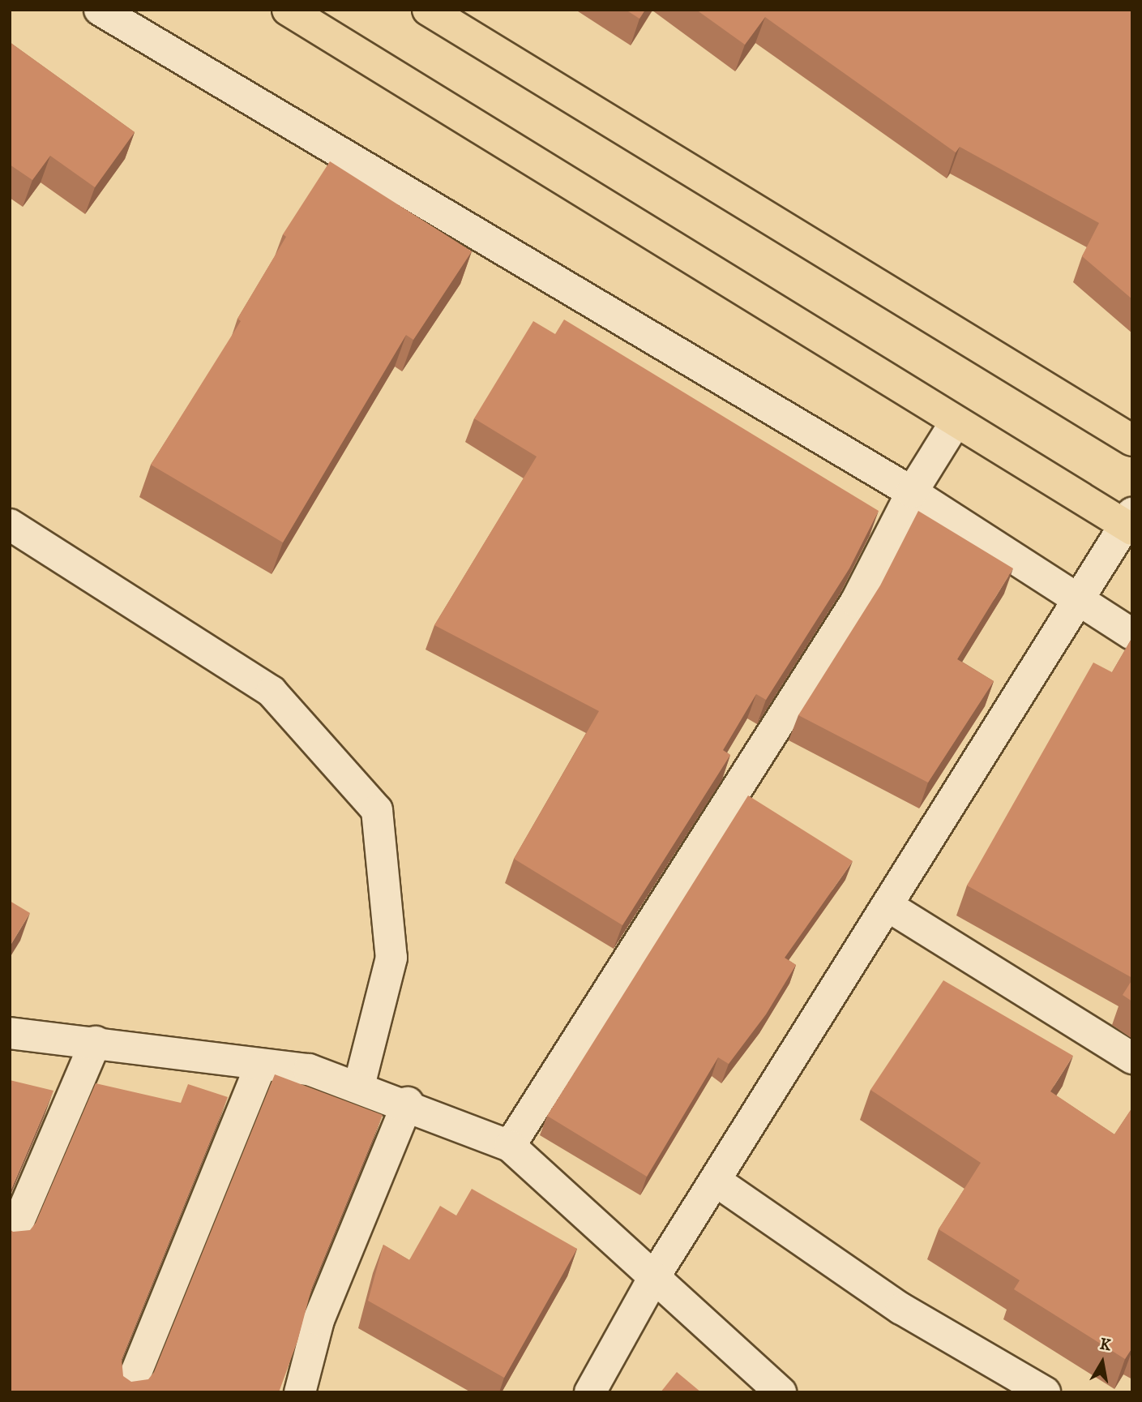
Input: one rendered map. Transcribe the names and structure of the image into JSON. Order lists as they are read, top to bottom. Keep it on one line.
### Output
{"north":"top"}
